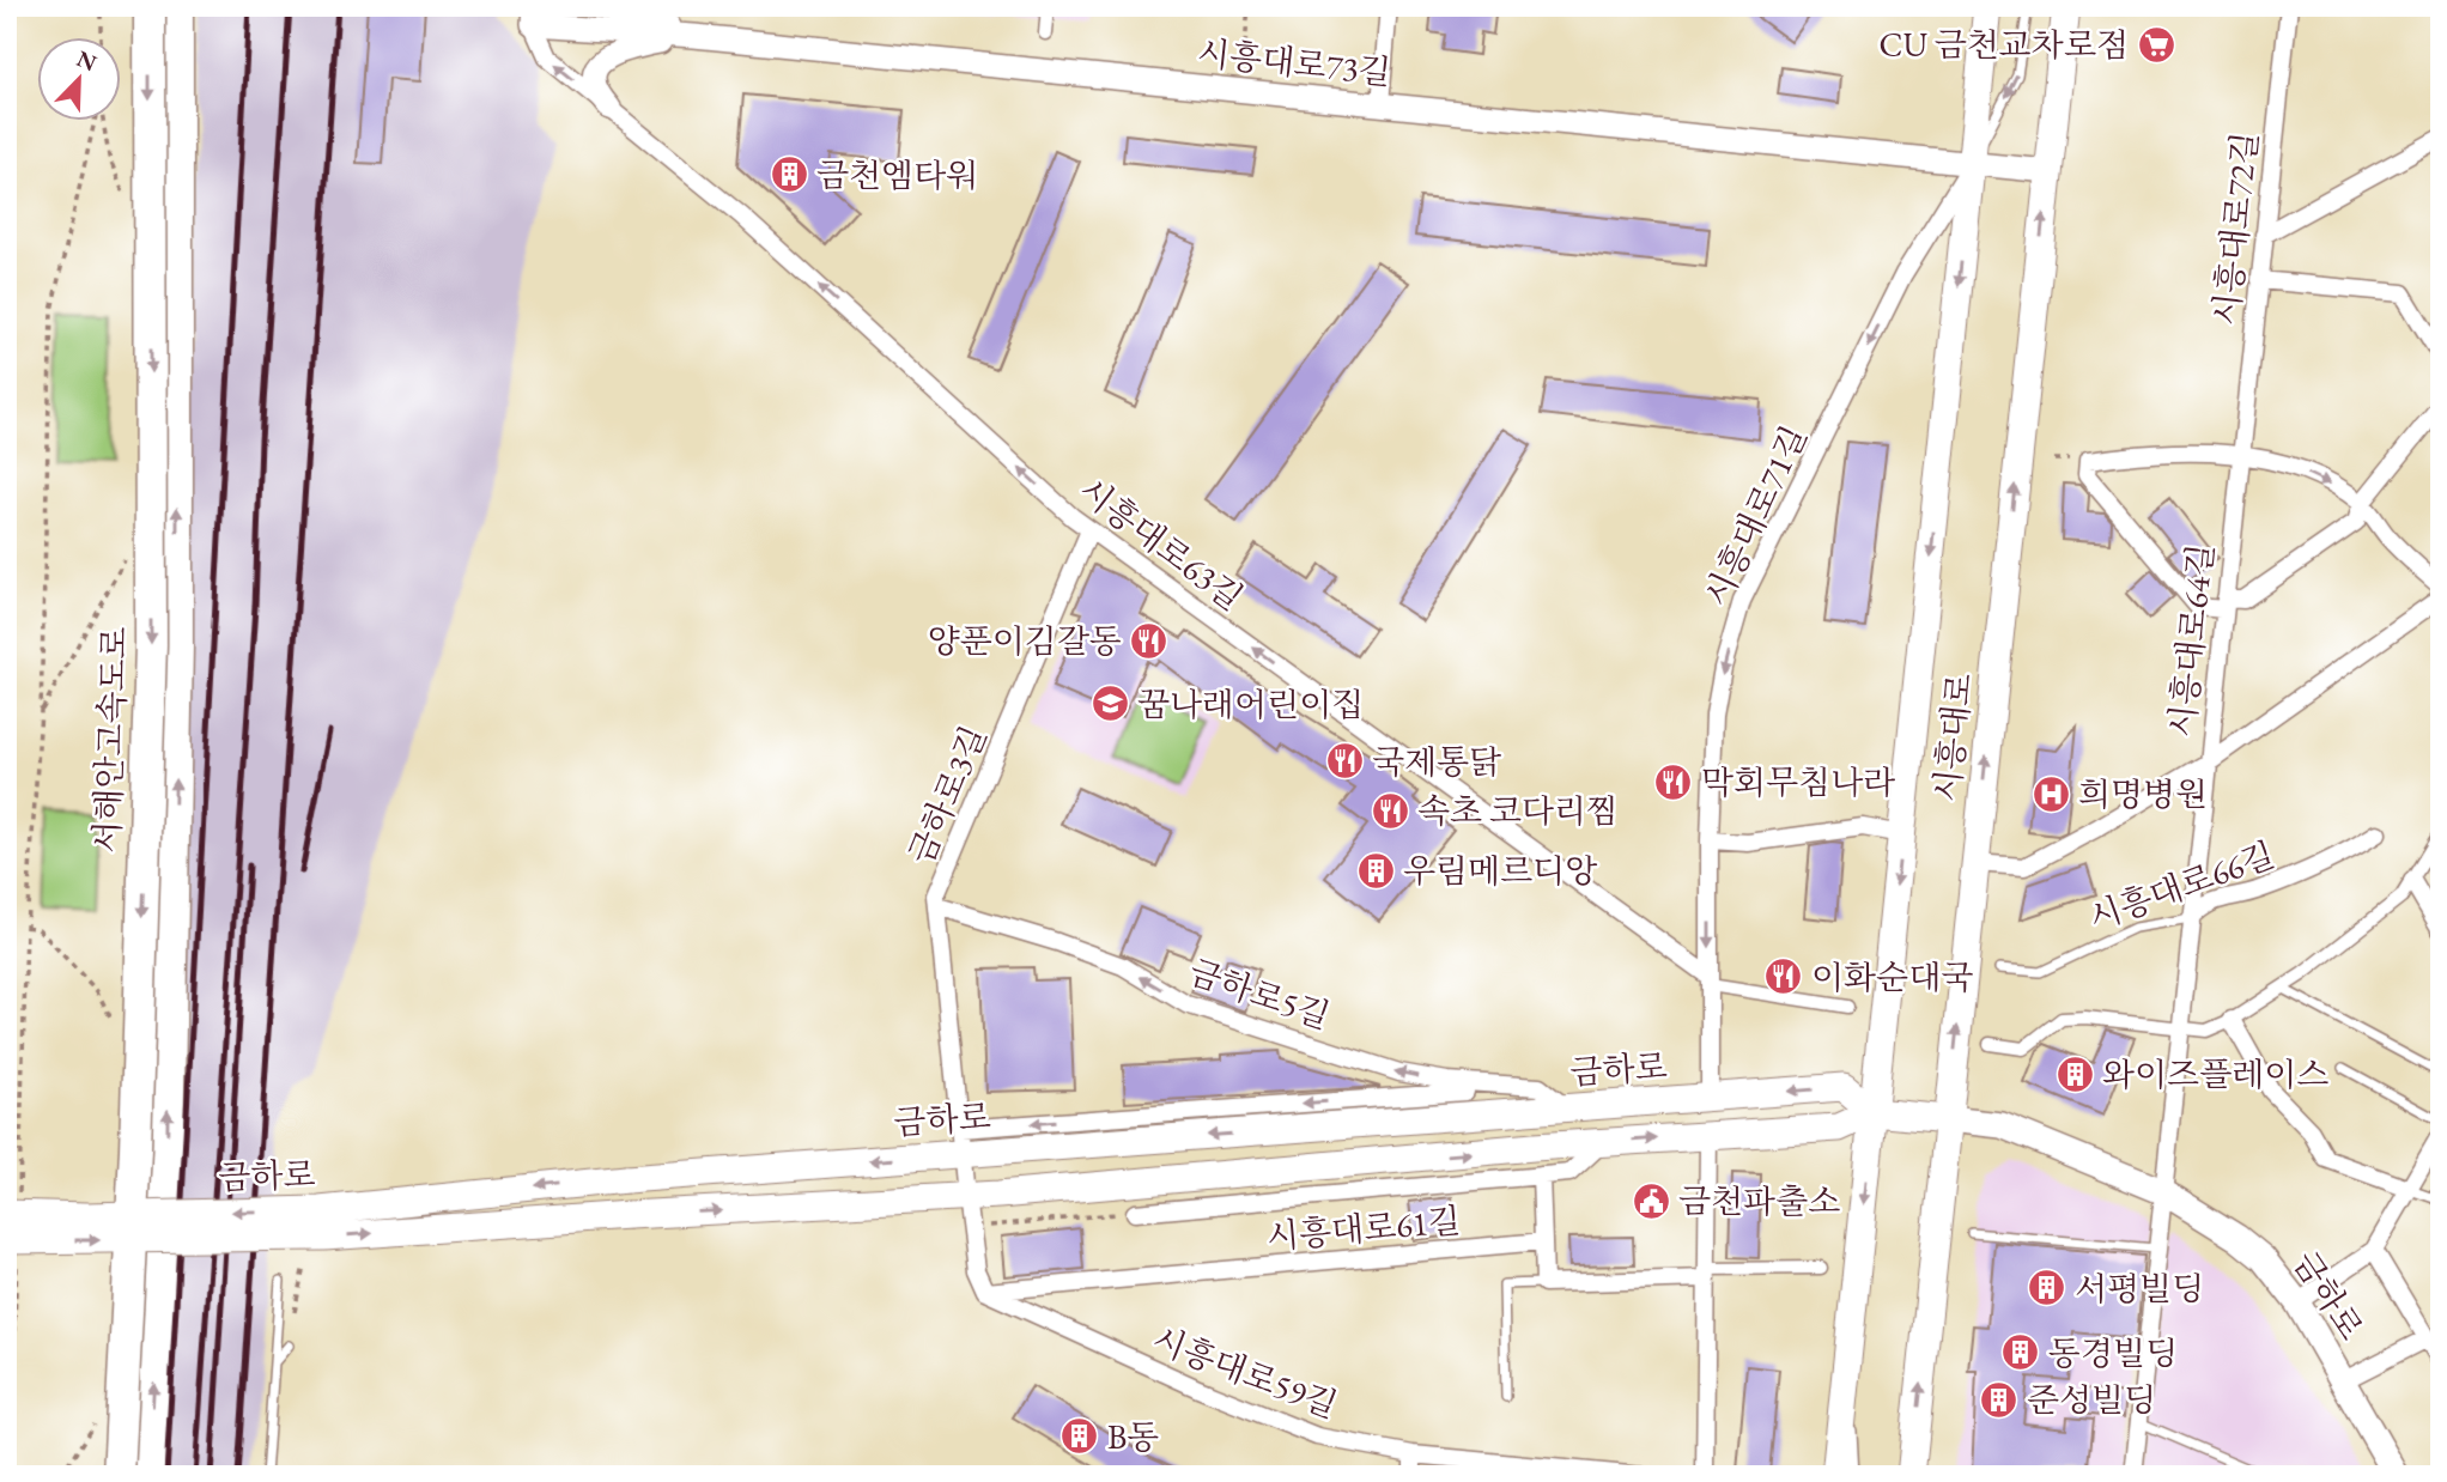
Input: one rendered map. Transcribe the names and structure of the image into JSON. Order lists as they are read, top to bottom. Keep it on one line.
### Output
{"streets":{"highway":["서해안고속도로"],"main road":["시흥대로","금하로"],"street":["시흥대로73길","시흥대로72길","시흥대로71길","시흥대로63길","시흥대로64길","금하로3길","시흥대로66길","금하로5길","시흥대로61길","시흥대로59길"]},"crossings":[["시흥대로73길","시흥대로71길"],["시흥대로73길","시흥대로63길"],["시흥대로73길","시흥대로"],["시흥대로72길","시흥대로64길"],["시흥대로71길","시흥대로63길"],["시흥대로71길","시흥대로"],["시흥대로63길","금하로3길"],["시흥대로64길","시흥대로66길"],["시흥대로","금하로"],["금하로3길","금하로5길"],["금하로3길","금하로"],["금하로5길","금하로"],["시흥대로61길","시흥대로59길"]],"one_way":["시흥대로71길","시흥대로63길"],"places":{"supermarket":["CU 금천교차로점"],"building":["금천엠타워","우림메르디앙","와이즈플레이스","서평빌딩","동경빌딩","준성빌딩","B동"],"restaurant":["양푼이김갈동","국제통닭","막회무침나라","속초 코다리찜","이화순대국"],"school or university":["꿈나래어린이집"],"hospital":["희명병원"],"public building":["금천파출소"]},"north":"top right"}
